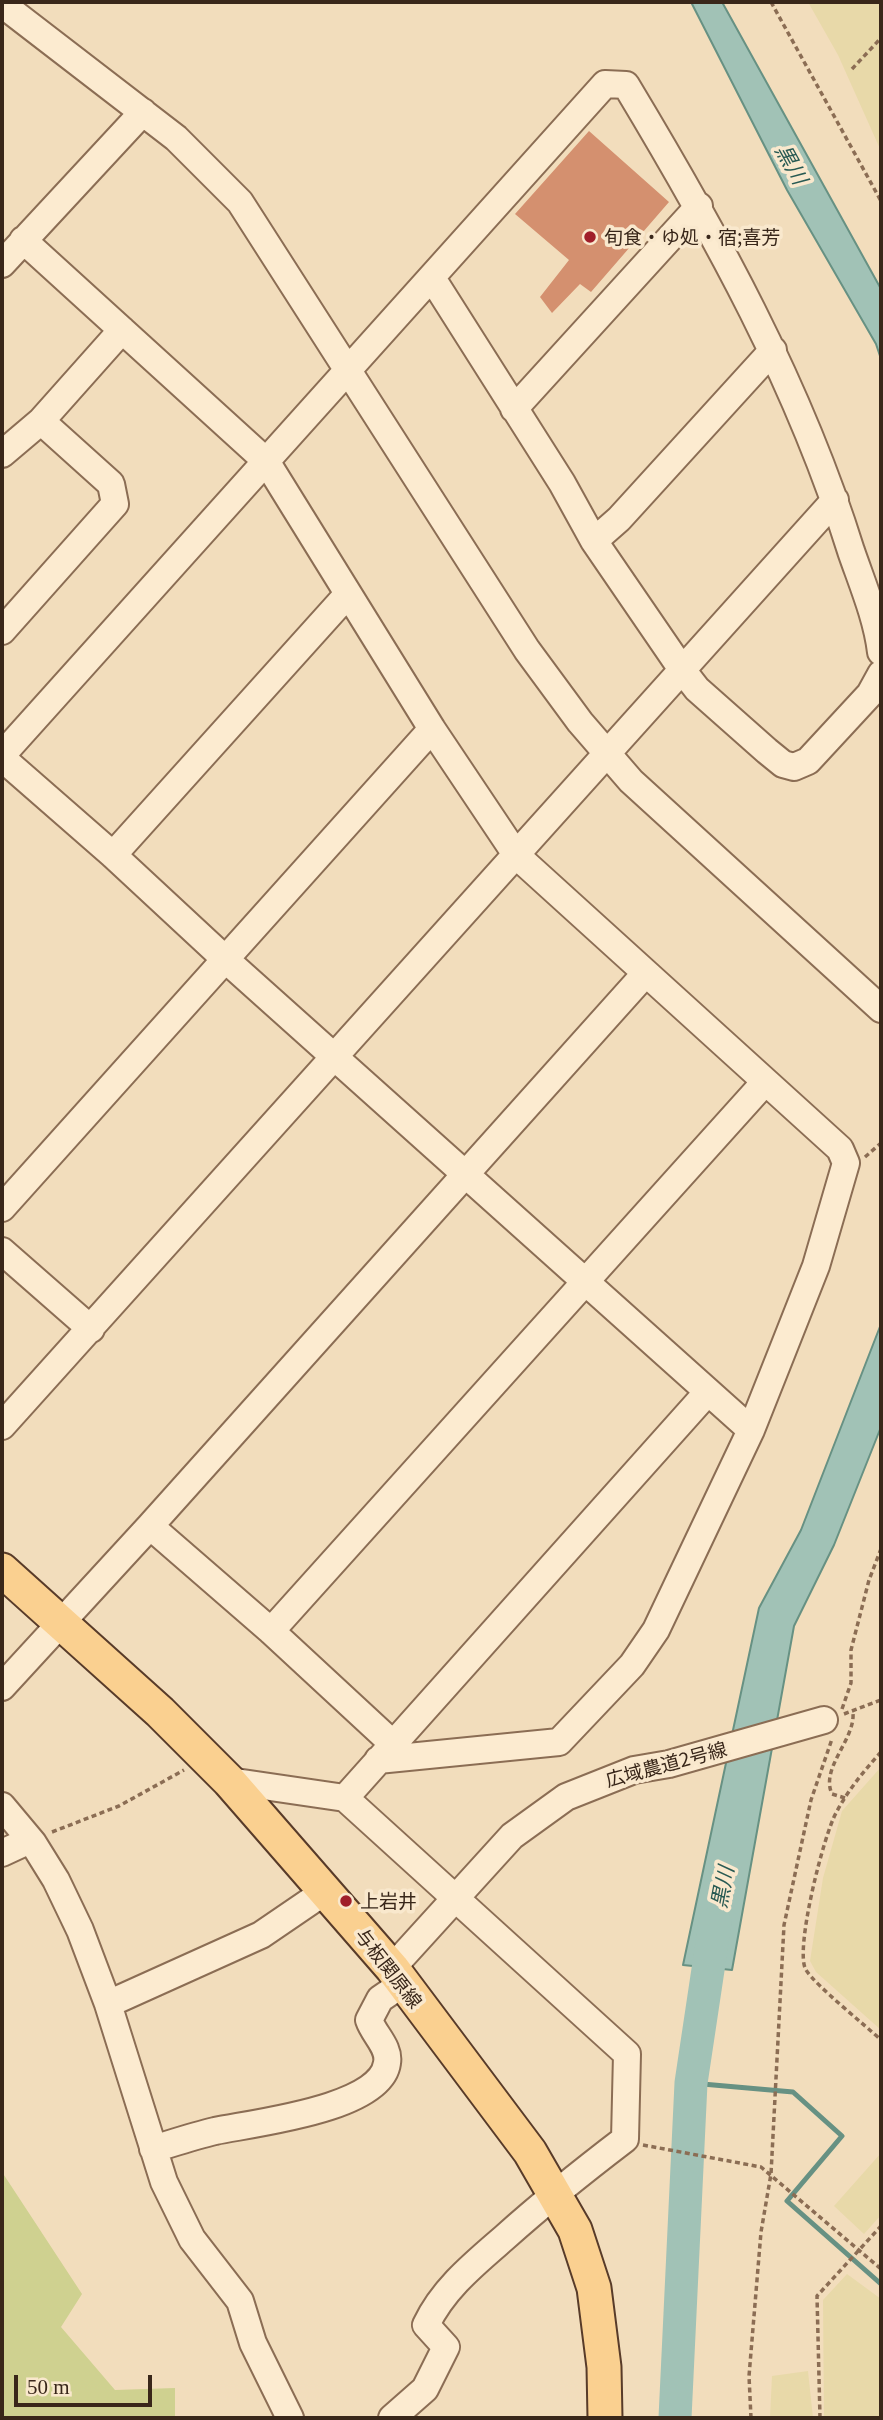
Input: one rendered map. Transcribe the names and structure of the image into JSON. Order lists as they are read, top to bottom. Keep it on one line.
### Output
{"streets":{"main road":["与板関原線"],"street":["広域農道2号線"]},"crossings":[["広域農道2号線","与板関原線"]],"water":["黒川"],"places":["旬食・ゆ処・宿;喜芳","上岩井"],"scale_bar":"50 m"}
